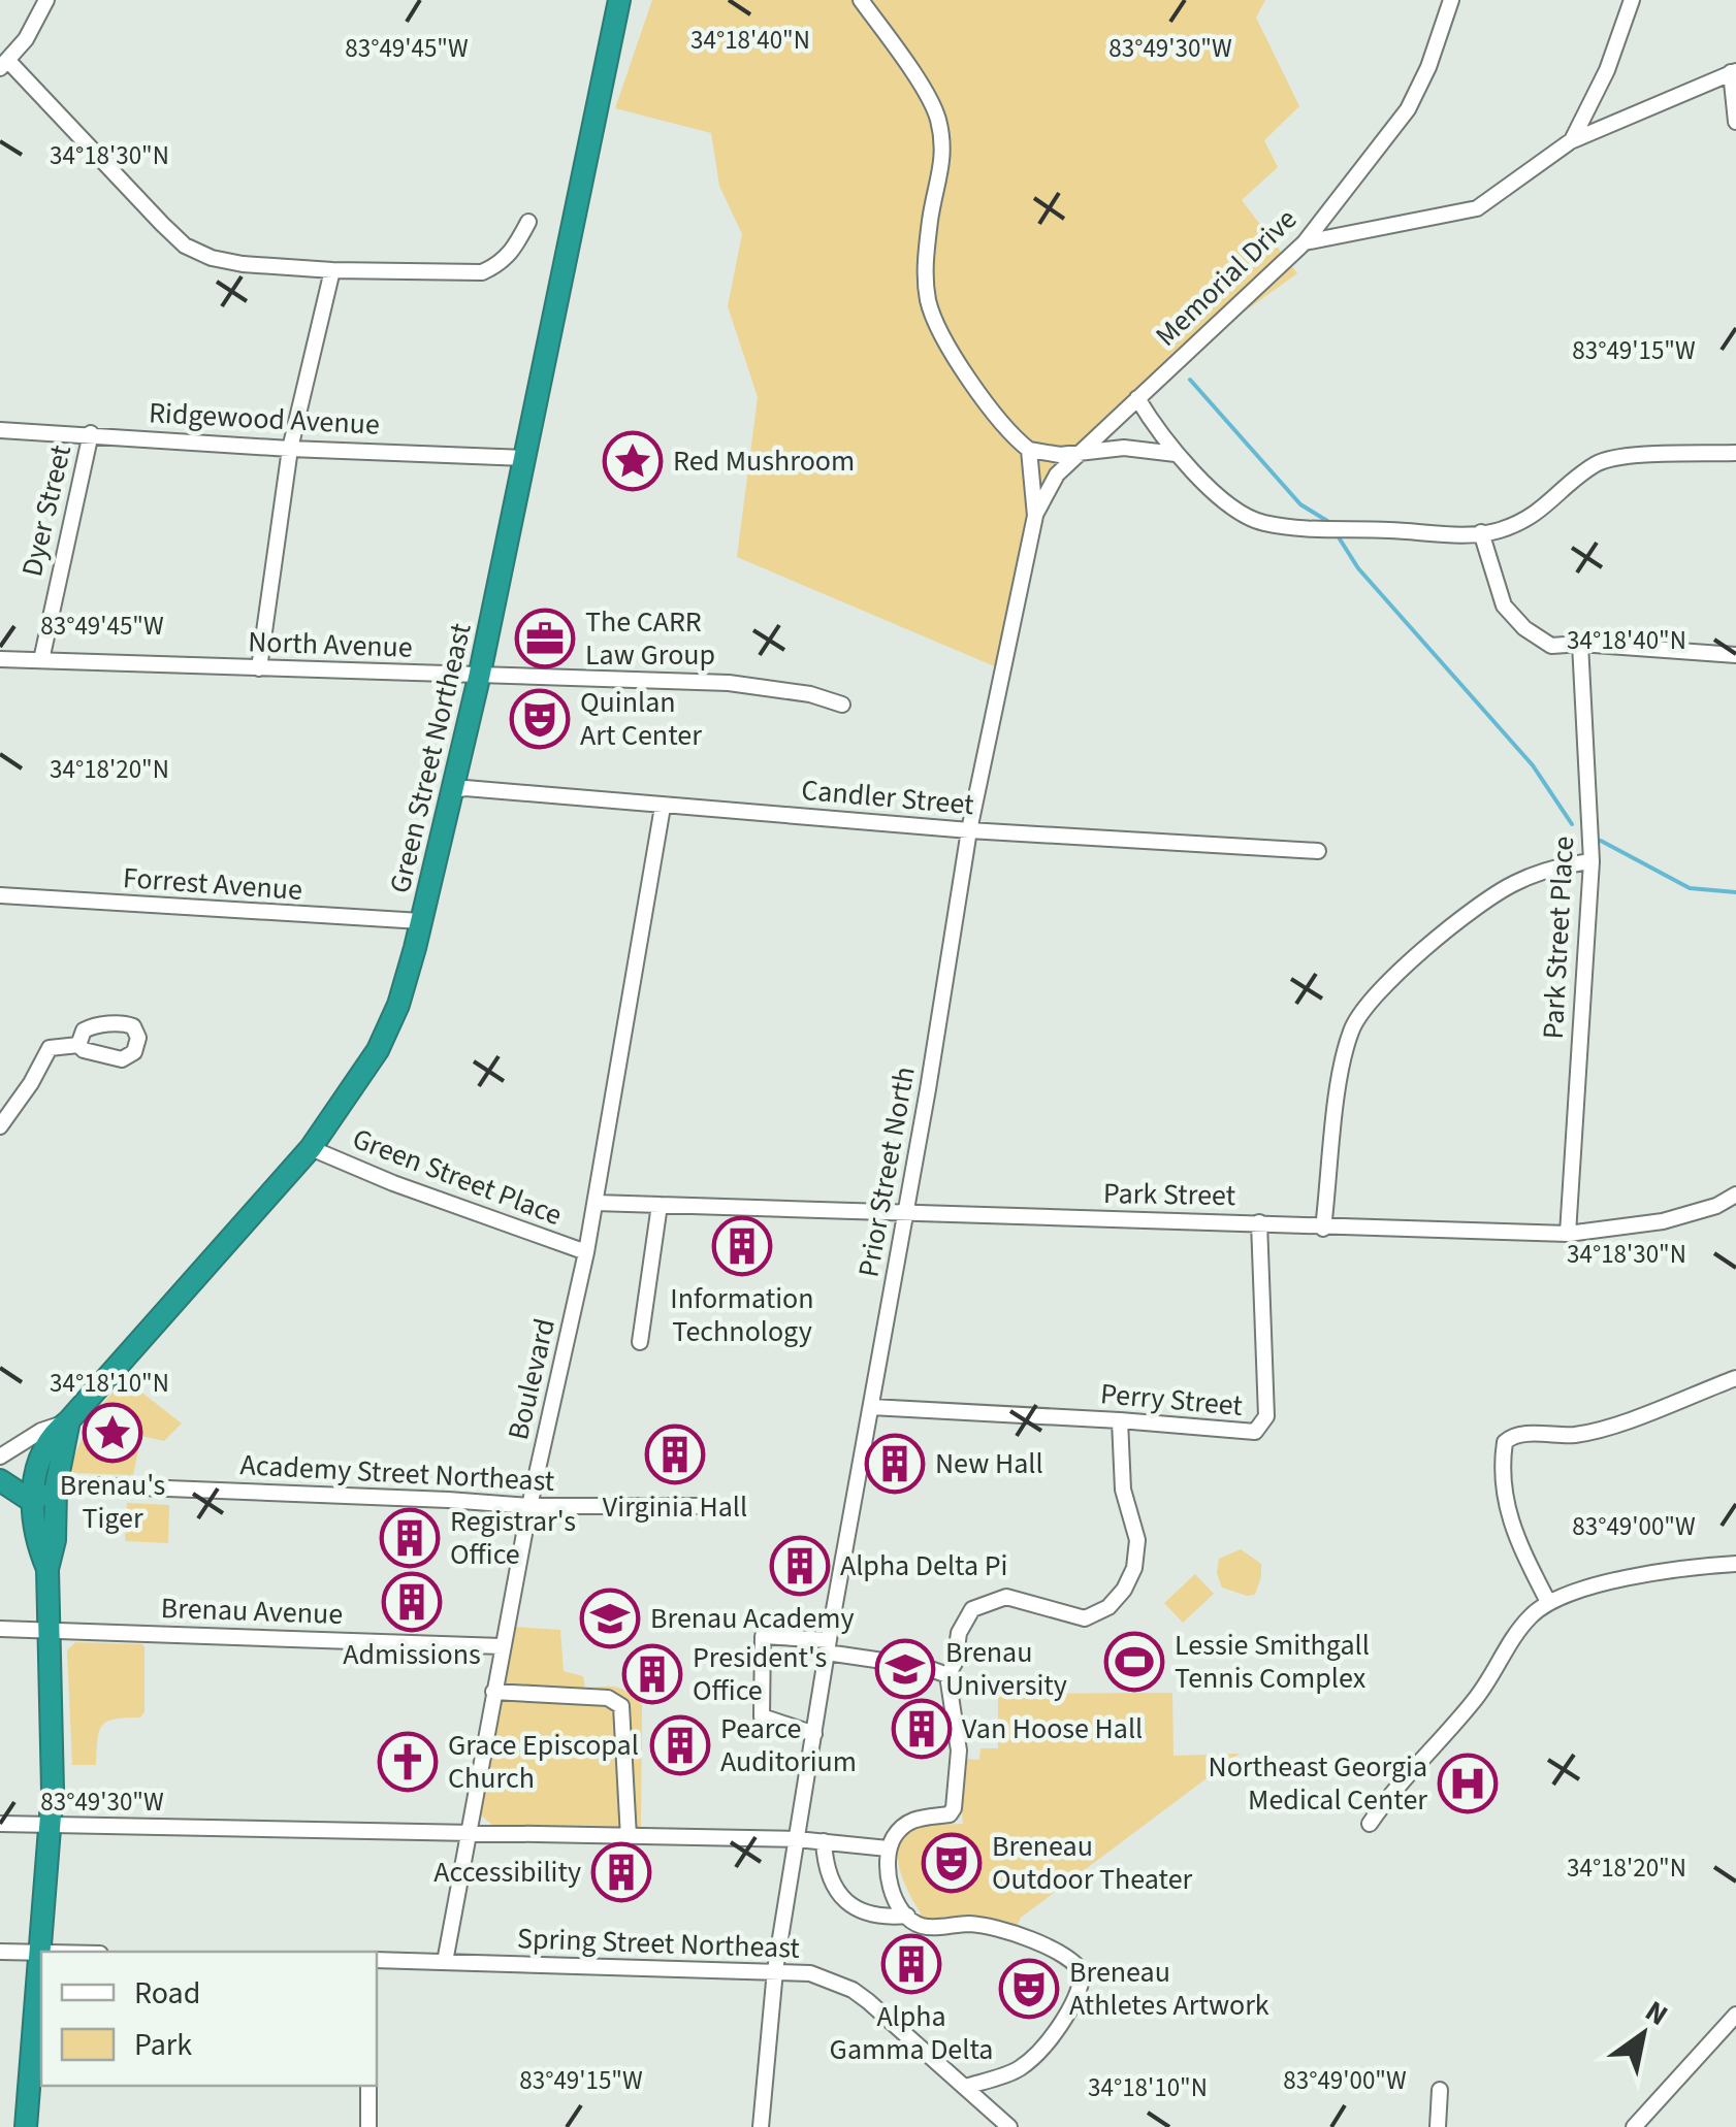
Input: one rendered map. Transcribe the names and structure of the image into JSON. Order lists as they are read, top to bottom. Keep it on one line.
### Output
{"streets":{"highway":["Green Street Northeast"],"street":["Memorial Drive","Ridgewood Avenue","Dyer Street","North Avenue","Candler Street","Forrest Avenue","Park Street Place","Prior Street North","Green Street Place","Park Street","Boulevard","Perry Street","Academy Street Northeast","Brenau Avenue","Spring Street Northeast"]},"crossings":[["Memorial Drive","Prior Street North"],["Ridgewood Avenue","Dyer Street"],["Ridgewood Avenue","Green Street Northeast"],["Dyer Street","North Avenue"],["North Avenue","Green Street Northeast"],["Green Street Northeast","Candler Street"],["Green Street Northeast","Forrest Avenue"],["Green Street Northeast","Green Street Place"],["Candler Street","Prior Street North"],["Candler Street","Boulevard"],["Park Street Place","Park Street"],["Prior Street North","Park Street"],["Prior Street North","Perry Street"],["Prior Street North","Spring Street Northeast"],["Green Street Place","Boulevard"],["Park Street","Boulevard"],["Park Street","Perry Street"],["Boulevard","Academy Street Northeast"],["Boulevard","Brenau Avenue"],["Boulevard","Spring Street Northeast"]],"places":{"place":["Red Mushroom","Brenau's Tiger"],"office":["The CARR Law Group"],"theatre":["Quinlan Art Center","Breneau Outdoor Theater","Breneau Athletes Artwork"],"building":["Information Technology","Virginia Hall","New Hall","Registrar's Office","Alpha Delta Pi","Admissions","President's Office","Van Hoose Hall","Pearce Auditorium","Accessibility","Alpha Gamma Delta"],"school or university":["Brenau Academy","Brenau University"],"sports":["Lessie Smithgall Tennis Complex"],"church":["Grace Episcopal Church"],"hospital":["Northeast Georgia Medical Center"]},"legend":["Road","Park"],"north":"top right","coordinates":["34°18'40\"N","83°49'30\"W","83°49'45\"W","34°18'30\"N","83°49'15\"W","34°18'20\"N","34°18'10\"N","83°49'00\"W"]}
